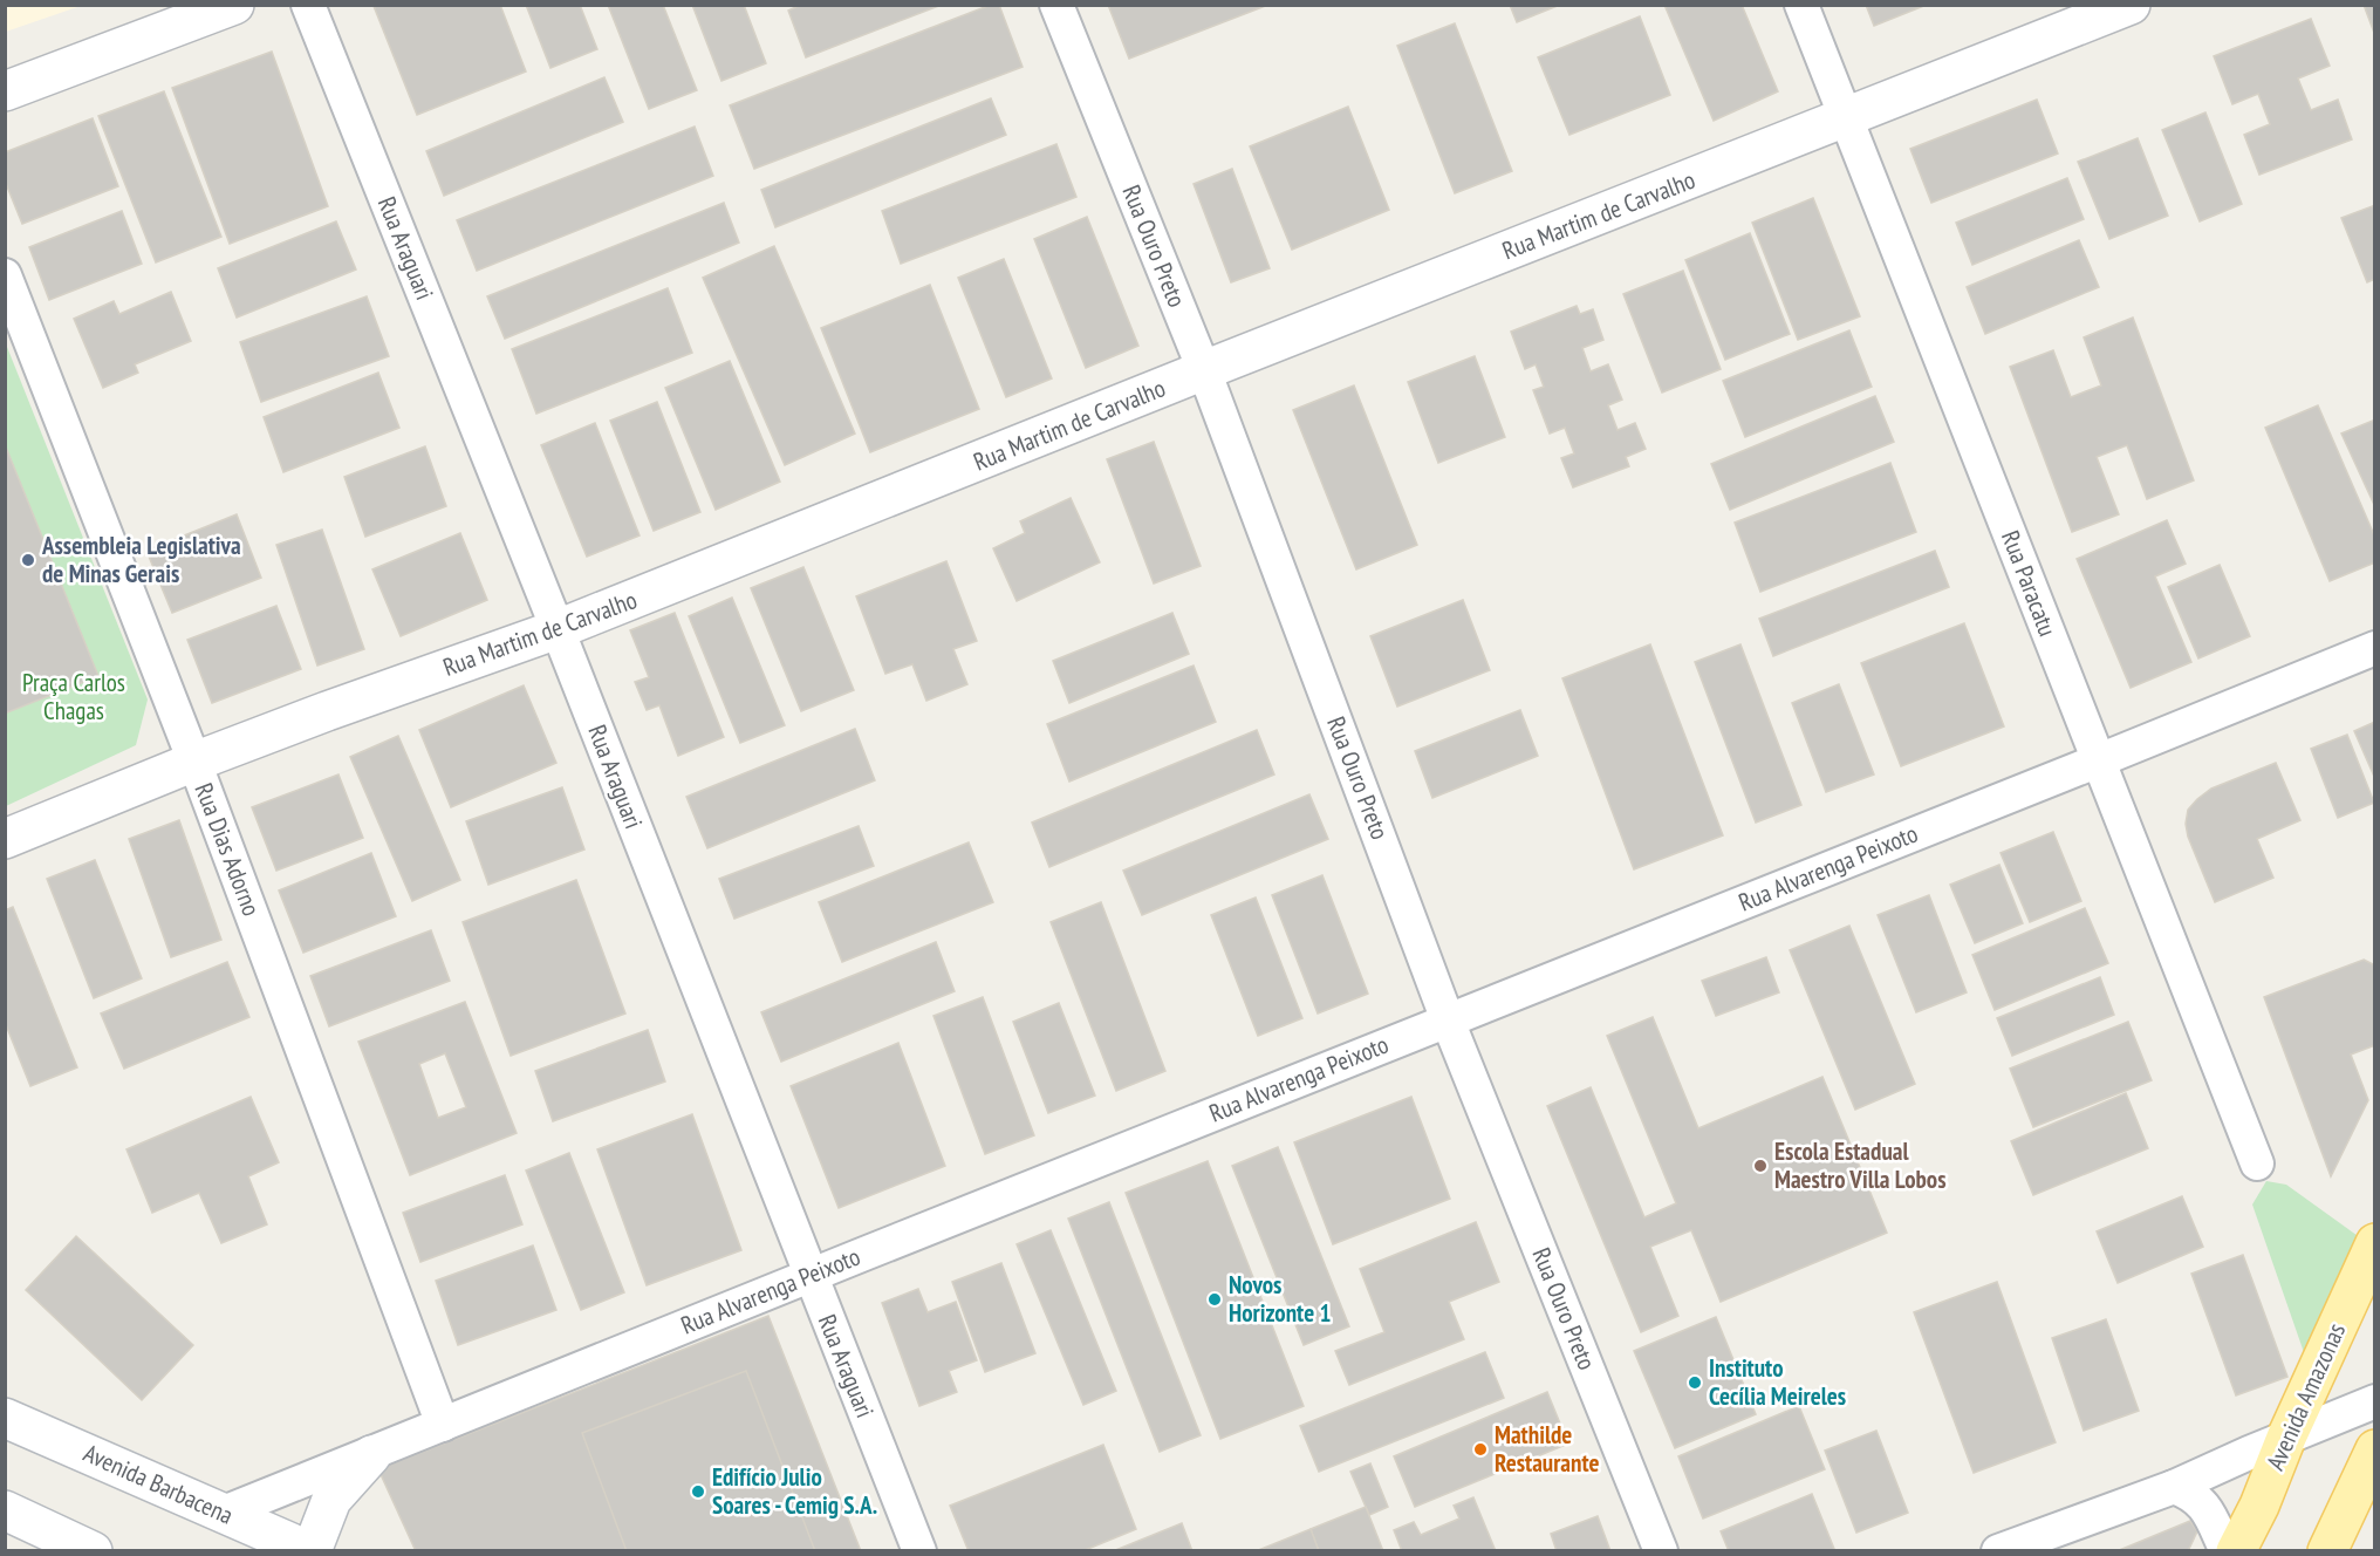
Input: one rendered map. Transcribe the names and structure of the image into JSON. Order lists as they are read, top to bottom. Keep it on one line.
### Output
{"streets":{"main road":["Avenida Amazonas"],"street":["Rua Martim de Carvalho","Rua Ouro Preto","Rua Araguari","Rua Paracatu","Rua Dias Adorno","Rua Alvarenga Peixoto","Avenida Barbacena"]},"crossings":[["Rua Martim de Carvalho","Rua Ouro Preto"],["Rua Martim de Carvalho","Rua Araguari"],["Rua Martim de Carvalho","Rua Paracatu"],["Rua Martim de Carvalho","Rua Dias Adorno"],["Rua Ouro Preto","Rua Alvarenga Peixoto"],["Rua Araguari","Rua Alvarenga Peixoto"],["Rua Paracatu","Rua Alvarenga Peixoto"],["Rua Dias Adorno","Rua Alvarenga Peixoto"],["Rua Alvarenga Peixoto","Avenida Barbacena"]],"parks":["Praça Carlos Chagas"],"places":["Assembleia Legislativa de Minas Gerais","Escola Estadual Maestro Villa Lobos","Novos Horizonte 1","Instituto Cecília Meireles","Mathilde Restaurante","Edifício Julio Soares - Cemig S.A."]}
